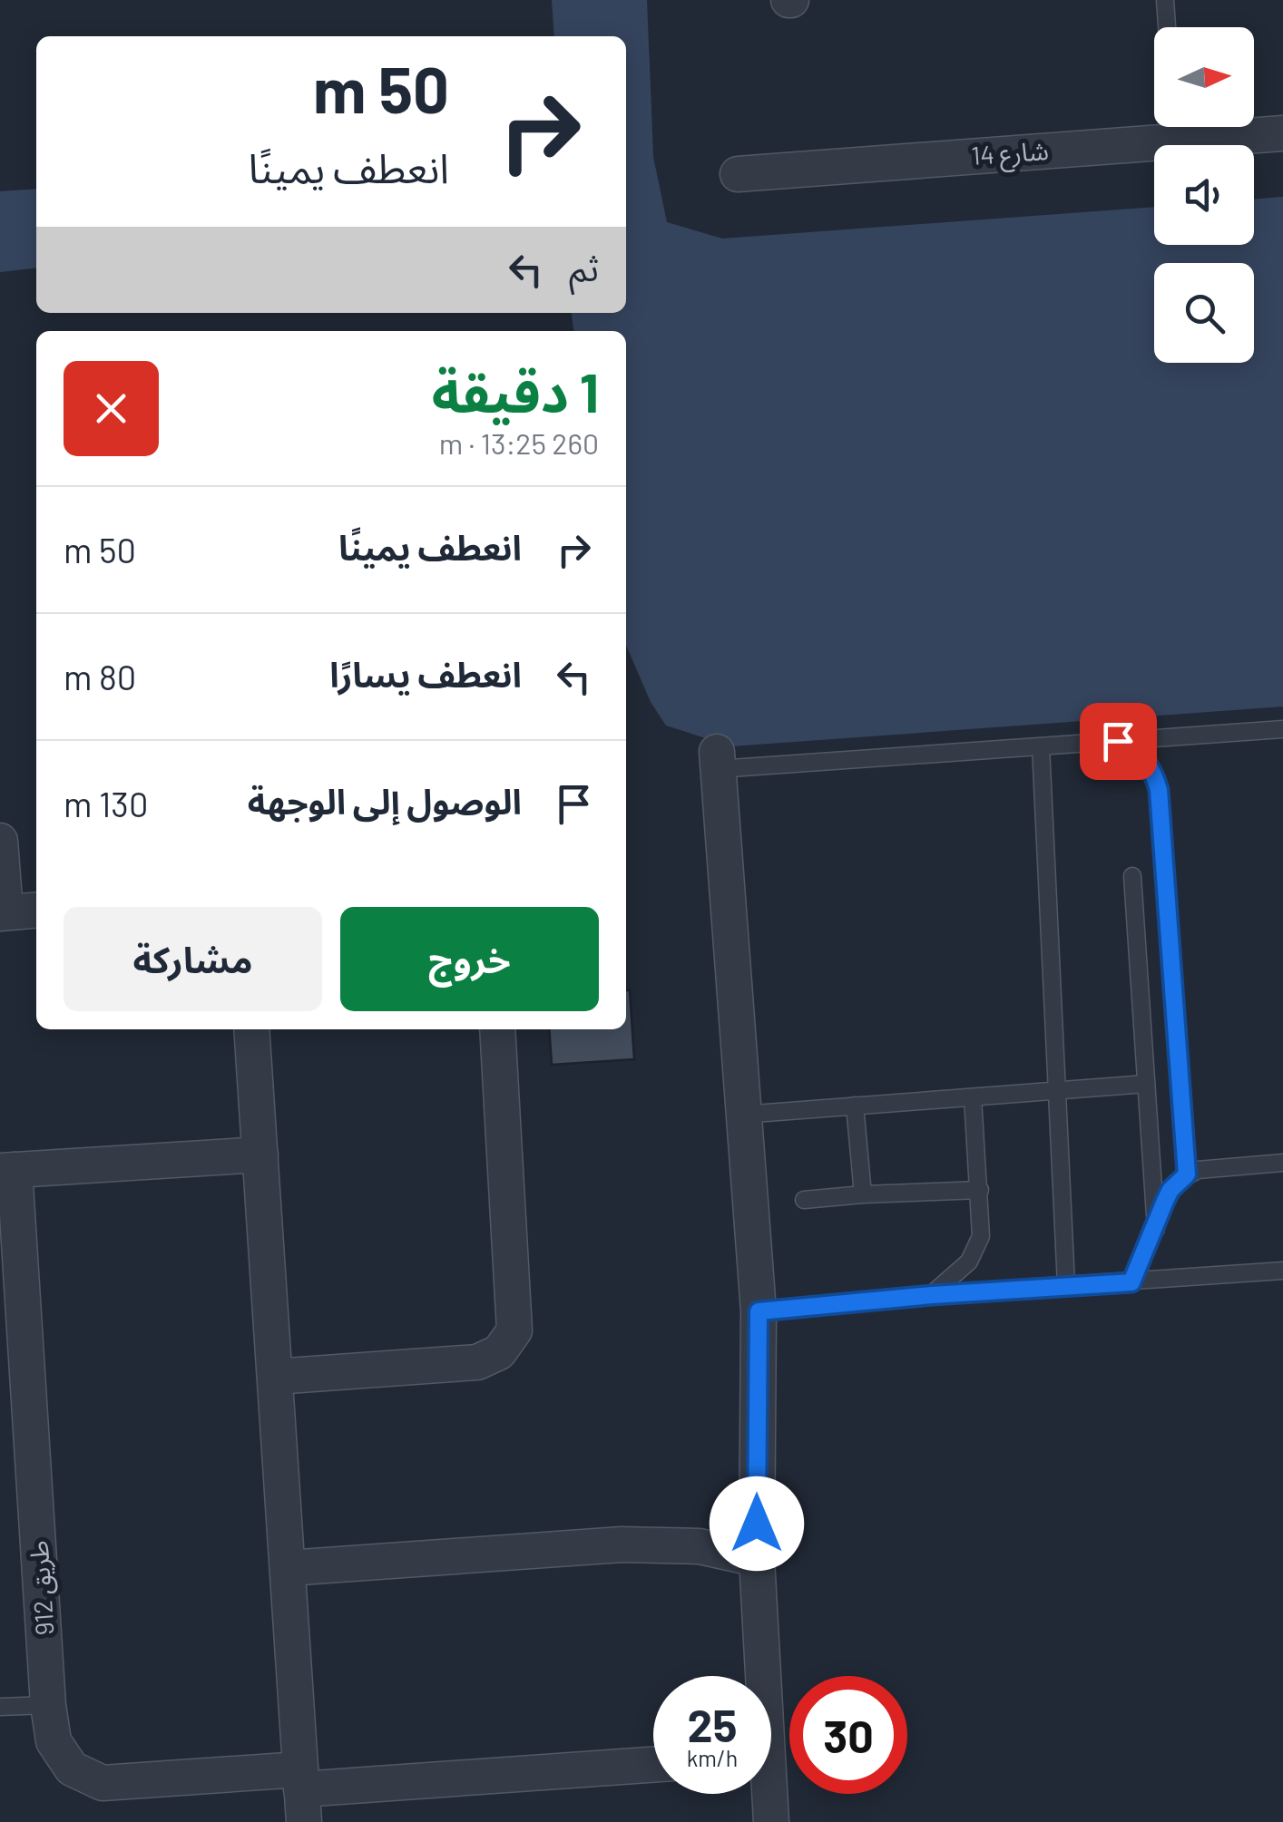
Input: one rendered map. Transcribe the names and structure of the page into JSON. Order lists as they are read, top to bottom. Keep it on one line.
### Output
{"streets":{"street":["شارع 14","طريق 912"]},"north":"right","page":{"turn":["50 m","انعطف يمينًا"],"then":"ثم","heading":["1 دقيقة","260 m · 13:25"],"list":[{"name":"انعطف يمينًا","value":"50 m"},{"name":"انعطف يسارًا","value":"80 m"},{"name":"الوصول إلى الوجهة","value":"130 m"}],"buttons":["خروج","مشاركة"],"speed":"25 km/h","limit":"30"}}
